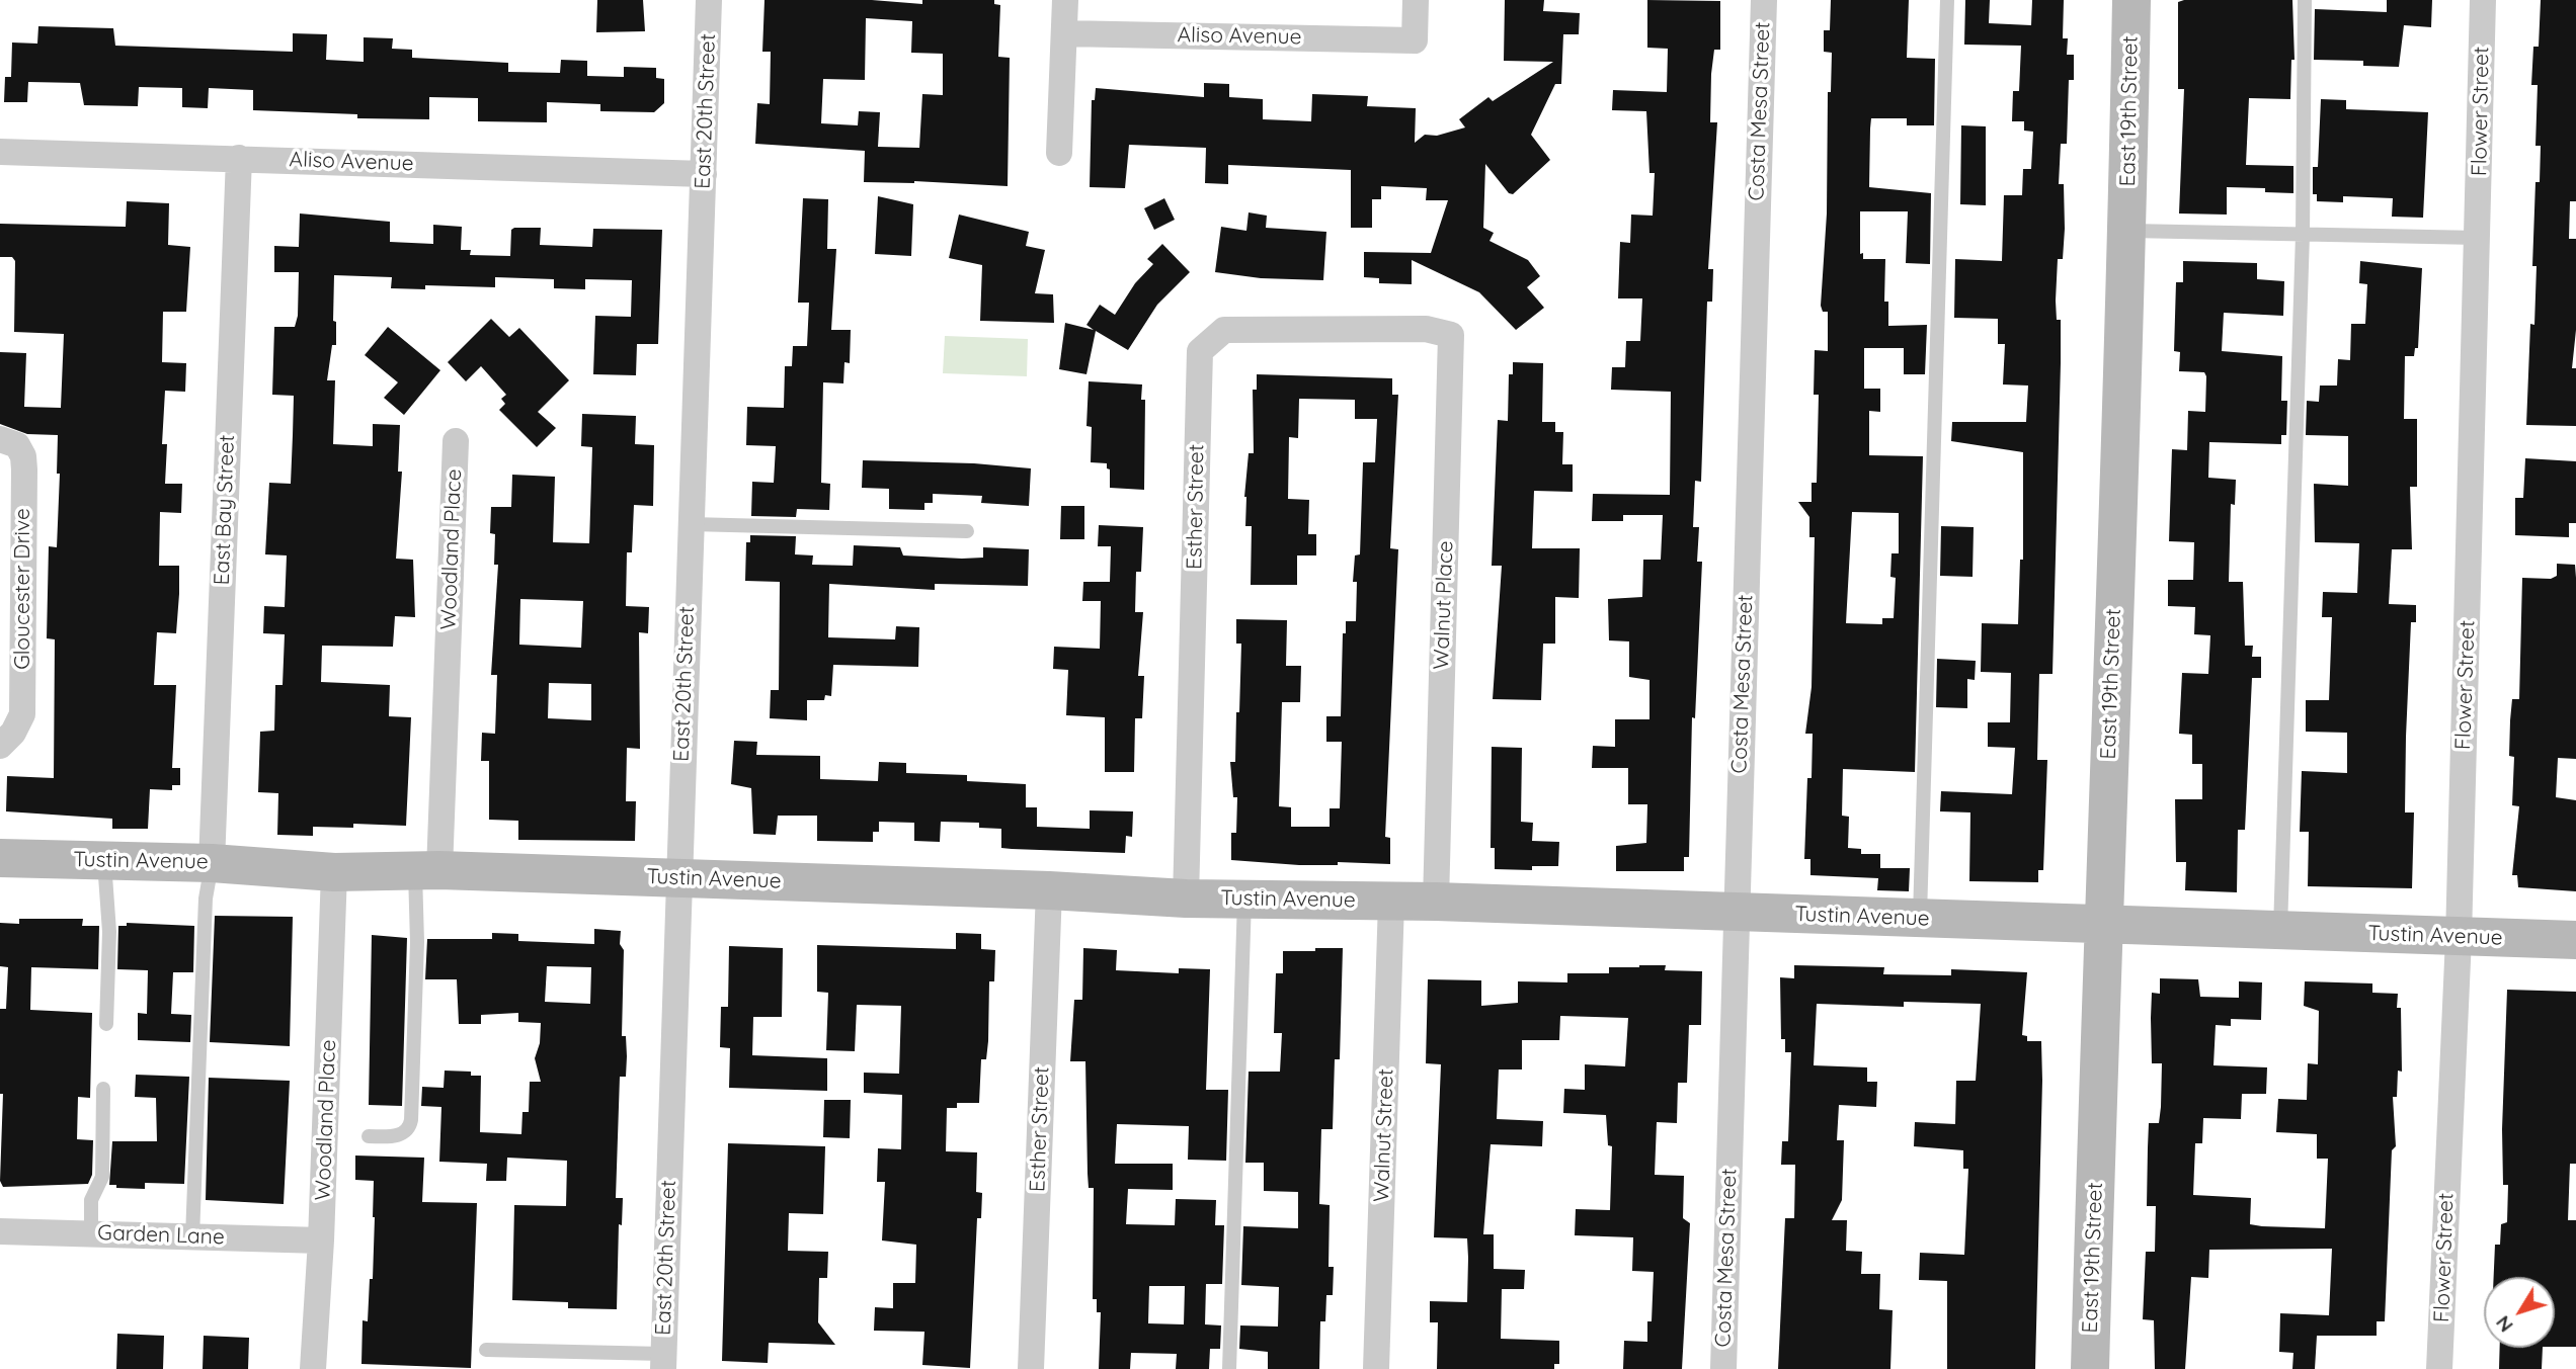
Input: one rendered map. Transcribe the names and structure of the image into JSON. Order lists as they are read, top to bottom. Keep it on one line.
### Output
{"streets":{"street":["Aliso Avenue","East 20th Street","Costa Mesa Street","East 19th Street","Flower Street","Esther Street","East Bay Street","Woodland Place","Gloucester Drive","Walnut Place","Tustin Avenue","Walnut Street","Garden Lane"]},"crossings":[["Aliso Avenue","East 20th Street"],["Aliso Avenue","East Bay Street"],["East 20th Street","Tustin Avenue"],["Costa Mesa Street","Tustin Avenue"],["East 19th Street","Tustin Avenue"],["Flower Street","Tustin Avenue"],["Esther Street","Walnut Place"],["Esther Street","Tustin Avenue"],["East Bay Street","Tustin Avenue"],["Woodland Place","Tustin Avenue"],["Woodland Place","Garden Lane"],["Walnut Place","Tustin Avenue"],["Tustin Avenue","Walnut Street"]],"north":"bottom left"}
